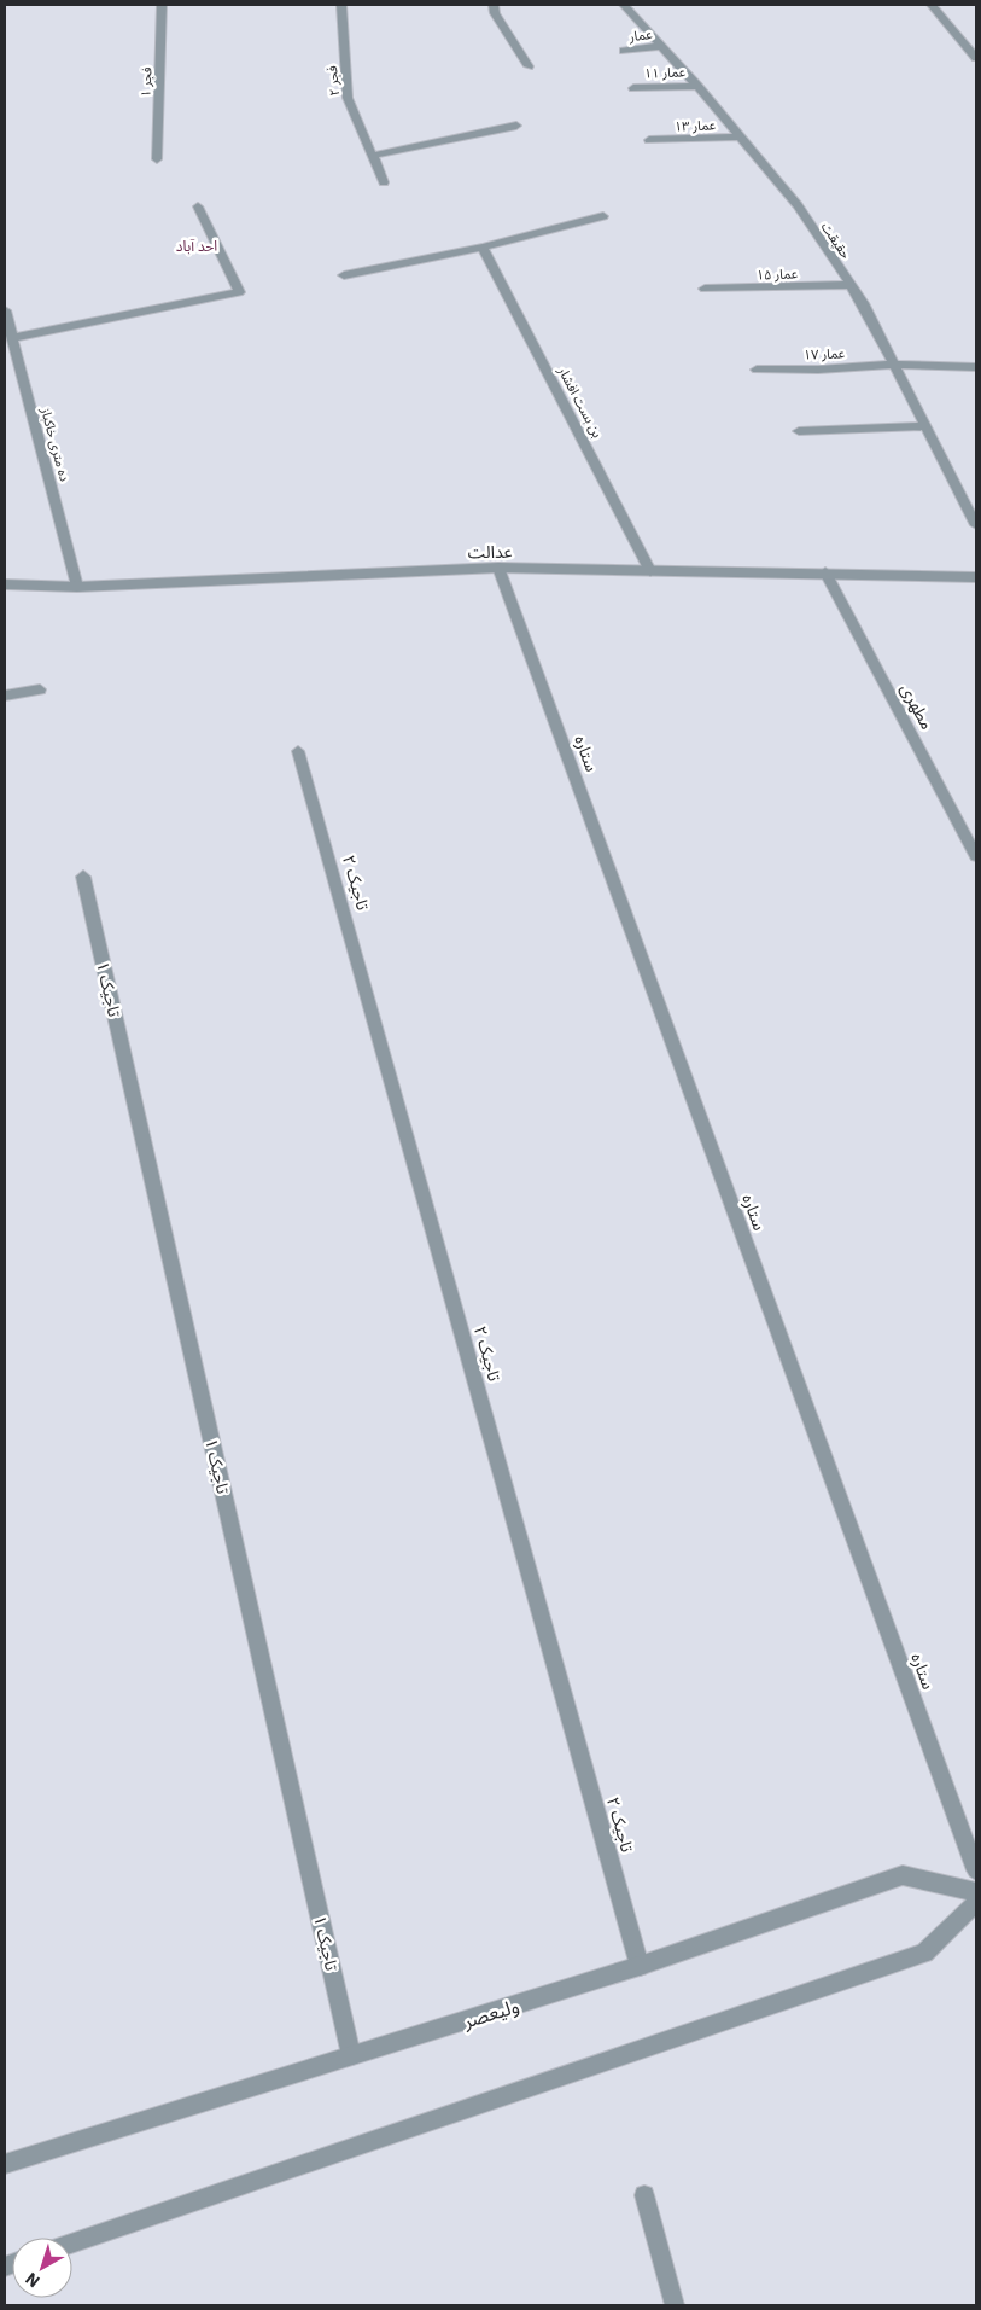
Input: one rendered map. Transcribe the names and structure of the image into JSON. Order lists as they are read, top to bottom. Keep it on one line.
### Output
{"streets":{"street":["عمار","عمار ۱۱","فجر ۲","فجر ۱","عمار ۱۳","حقیقت","عمار ۱۵","عمار ۱۷","بن بست افشار","ده متری خاکباز","عدالت","مطهری","ستاره","تاجیک ۲","تاجیک ۱","ولیعصر"]},"crossings":[["عمار","حقیقت"],["عمار ۱۱","حقیقت"],["عمار ۱۳","حقیقت"],["حقیقت","عمار ۱۵"],["حقیقت","عمار ۱۷"],["بن بست افشار","عدالت"],["ده متری خاکباز","عدالت"],["عدالت","مطهری"],["عدالت","ستاره"],["تاجیک ۲","ولیعصر"],["تاجیک ۱","ولیعصر"]],"districts":["احد آباد"],"north":"bottom left"}
